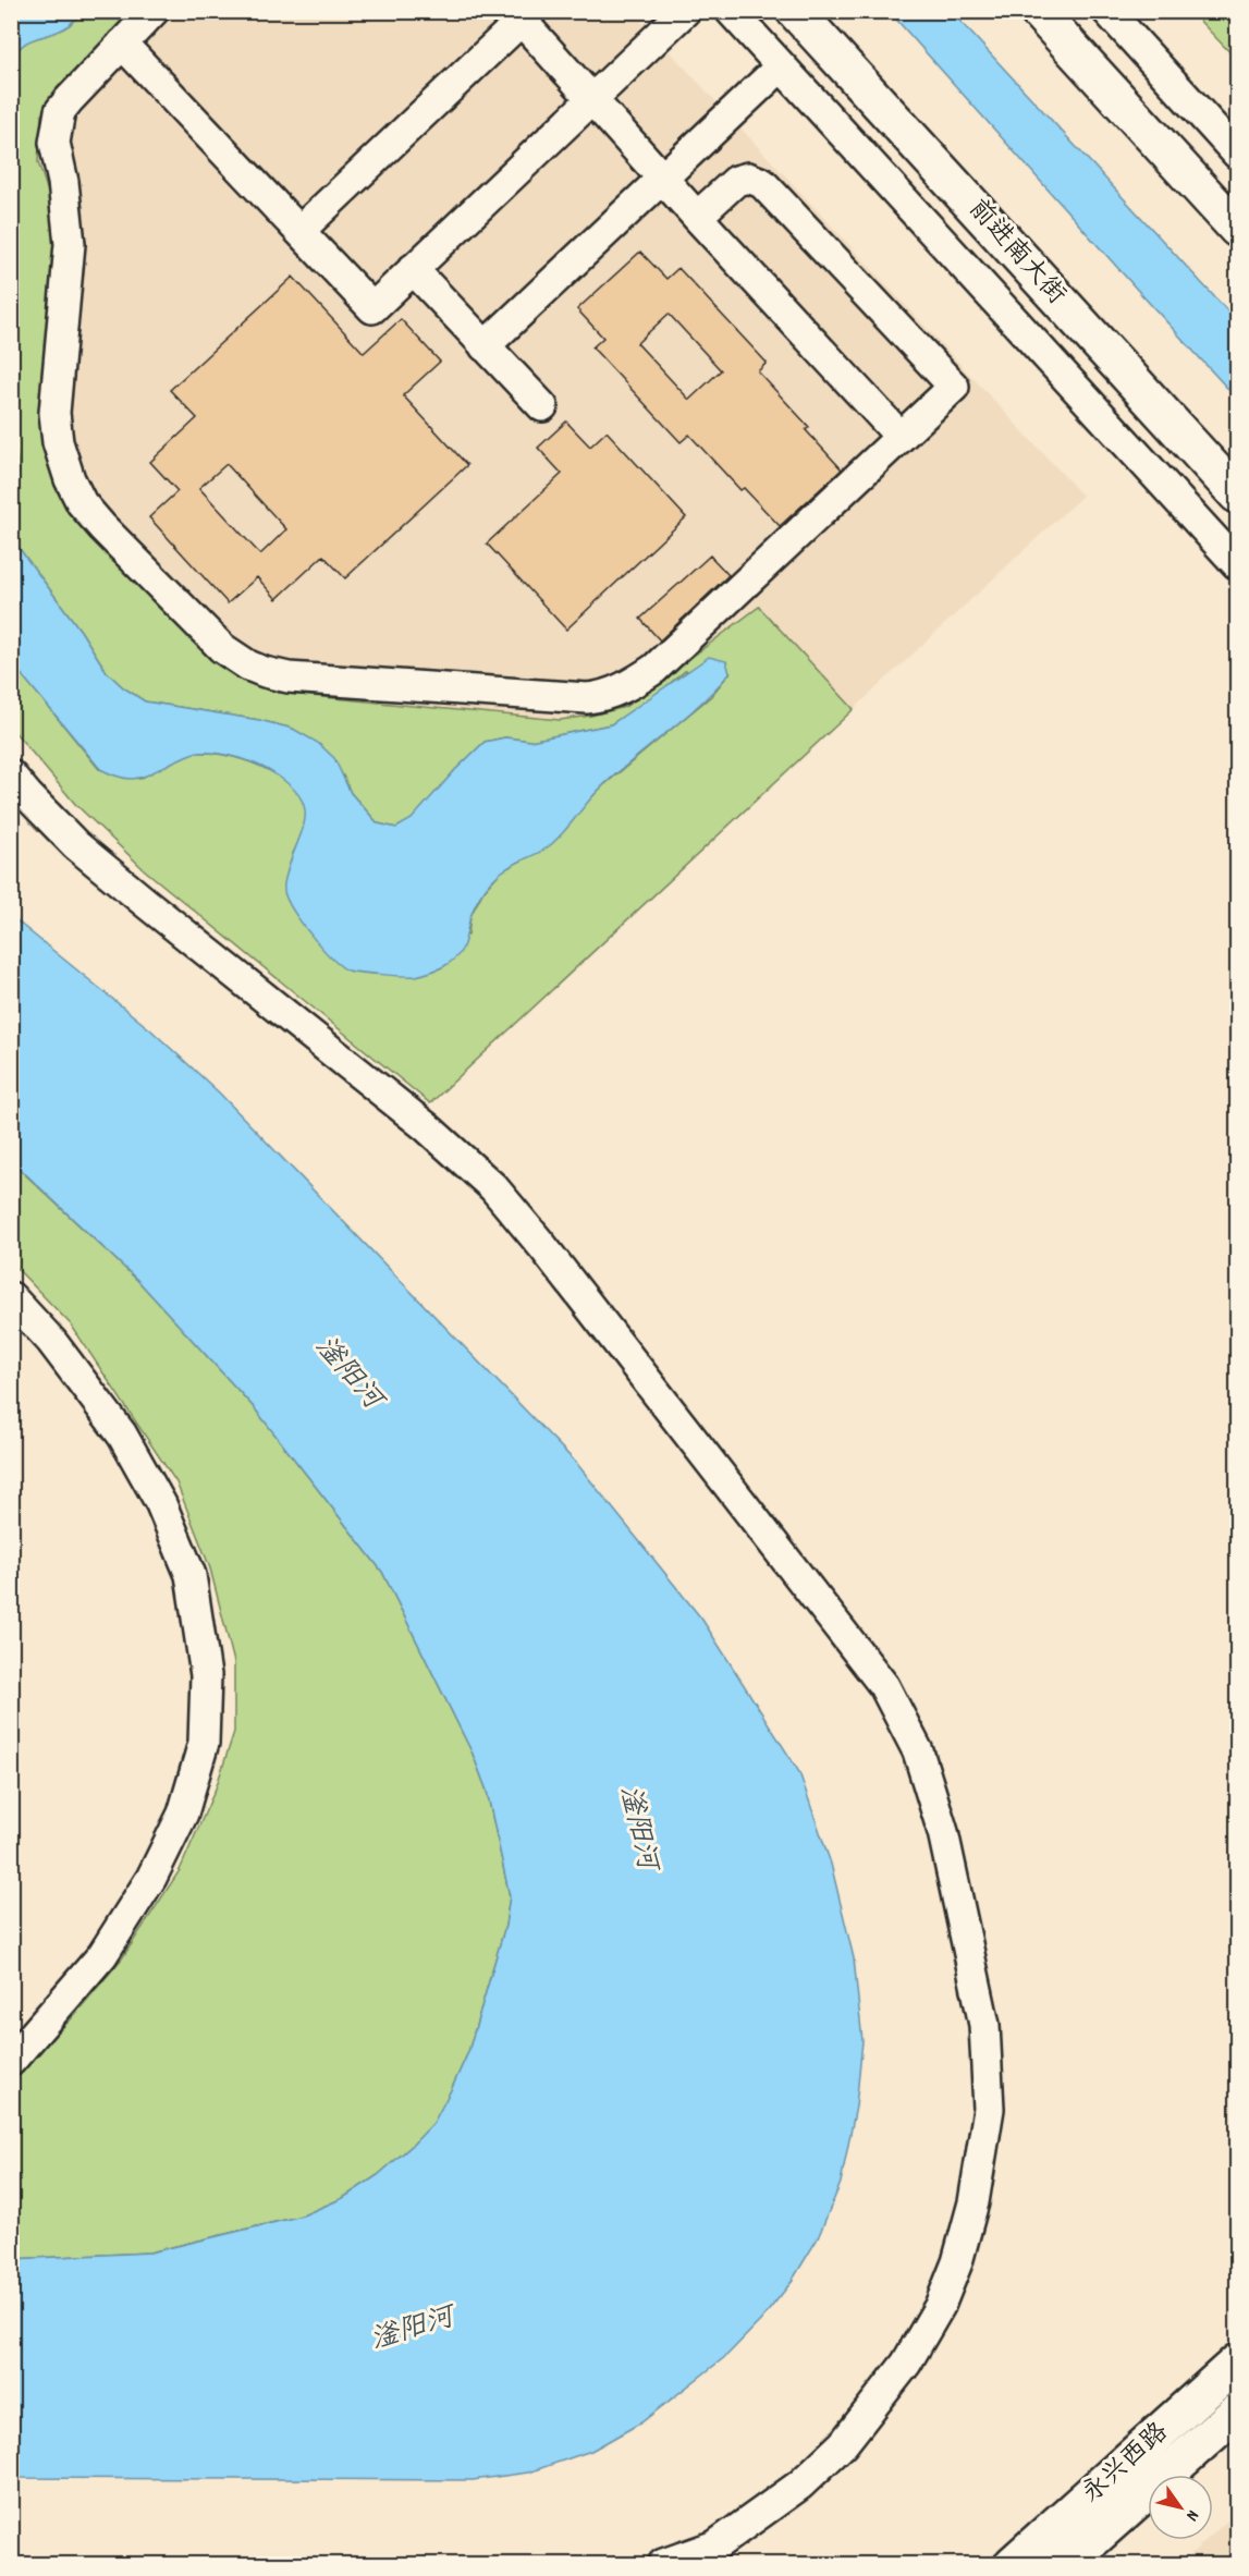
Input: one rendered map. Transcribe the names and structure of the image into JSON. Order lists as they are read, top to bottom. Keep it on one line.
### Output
{"streets":{"main road":["前进南大街","永兴西路"]},"water":["滏阳河"],"north":"bottom right"}
